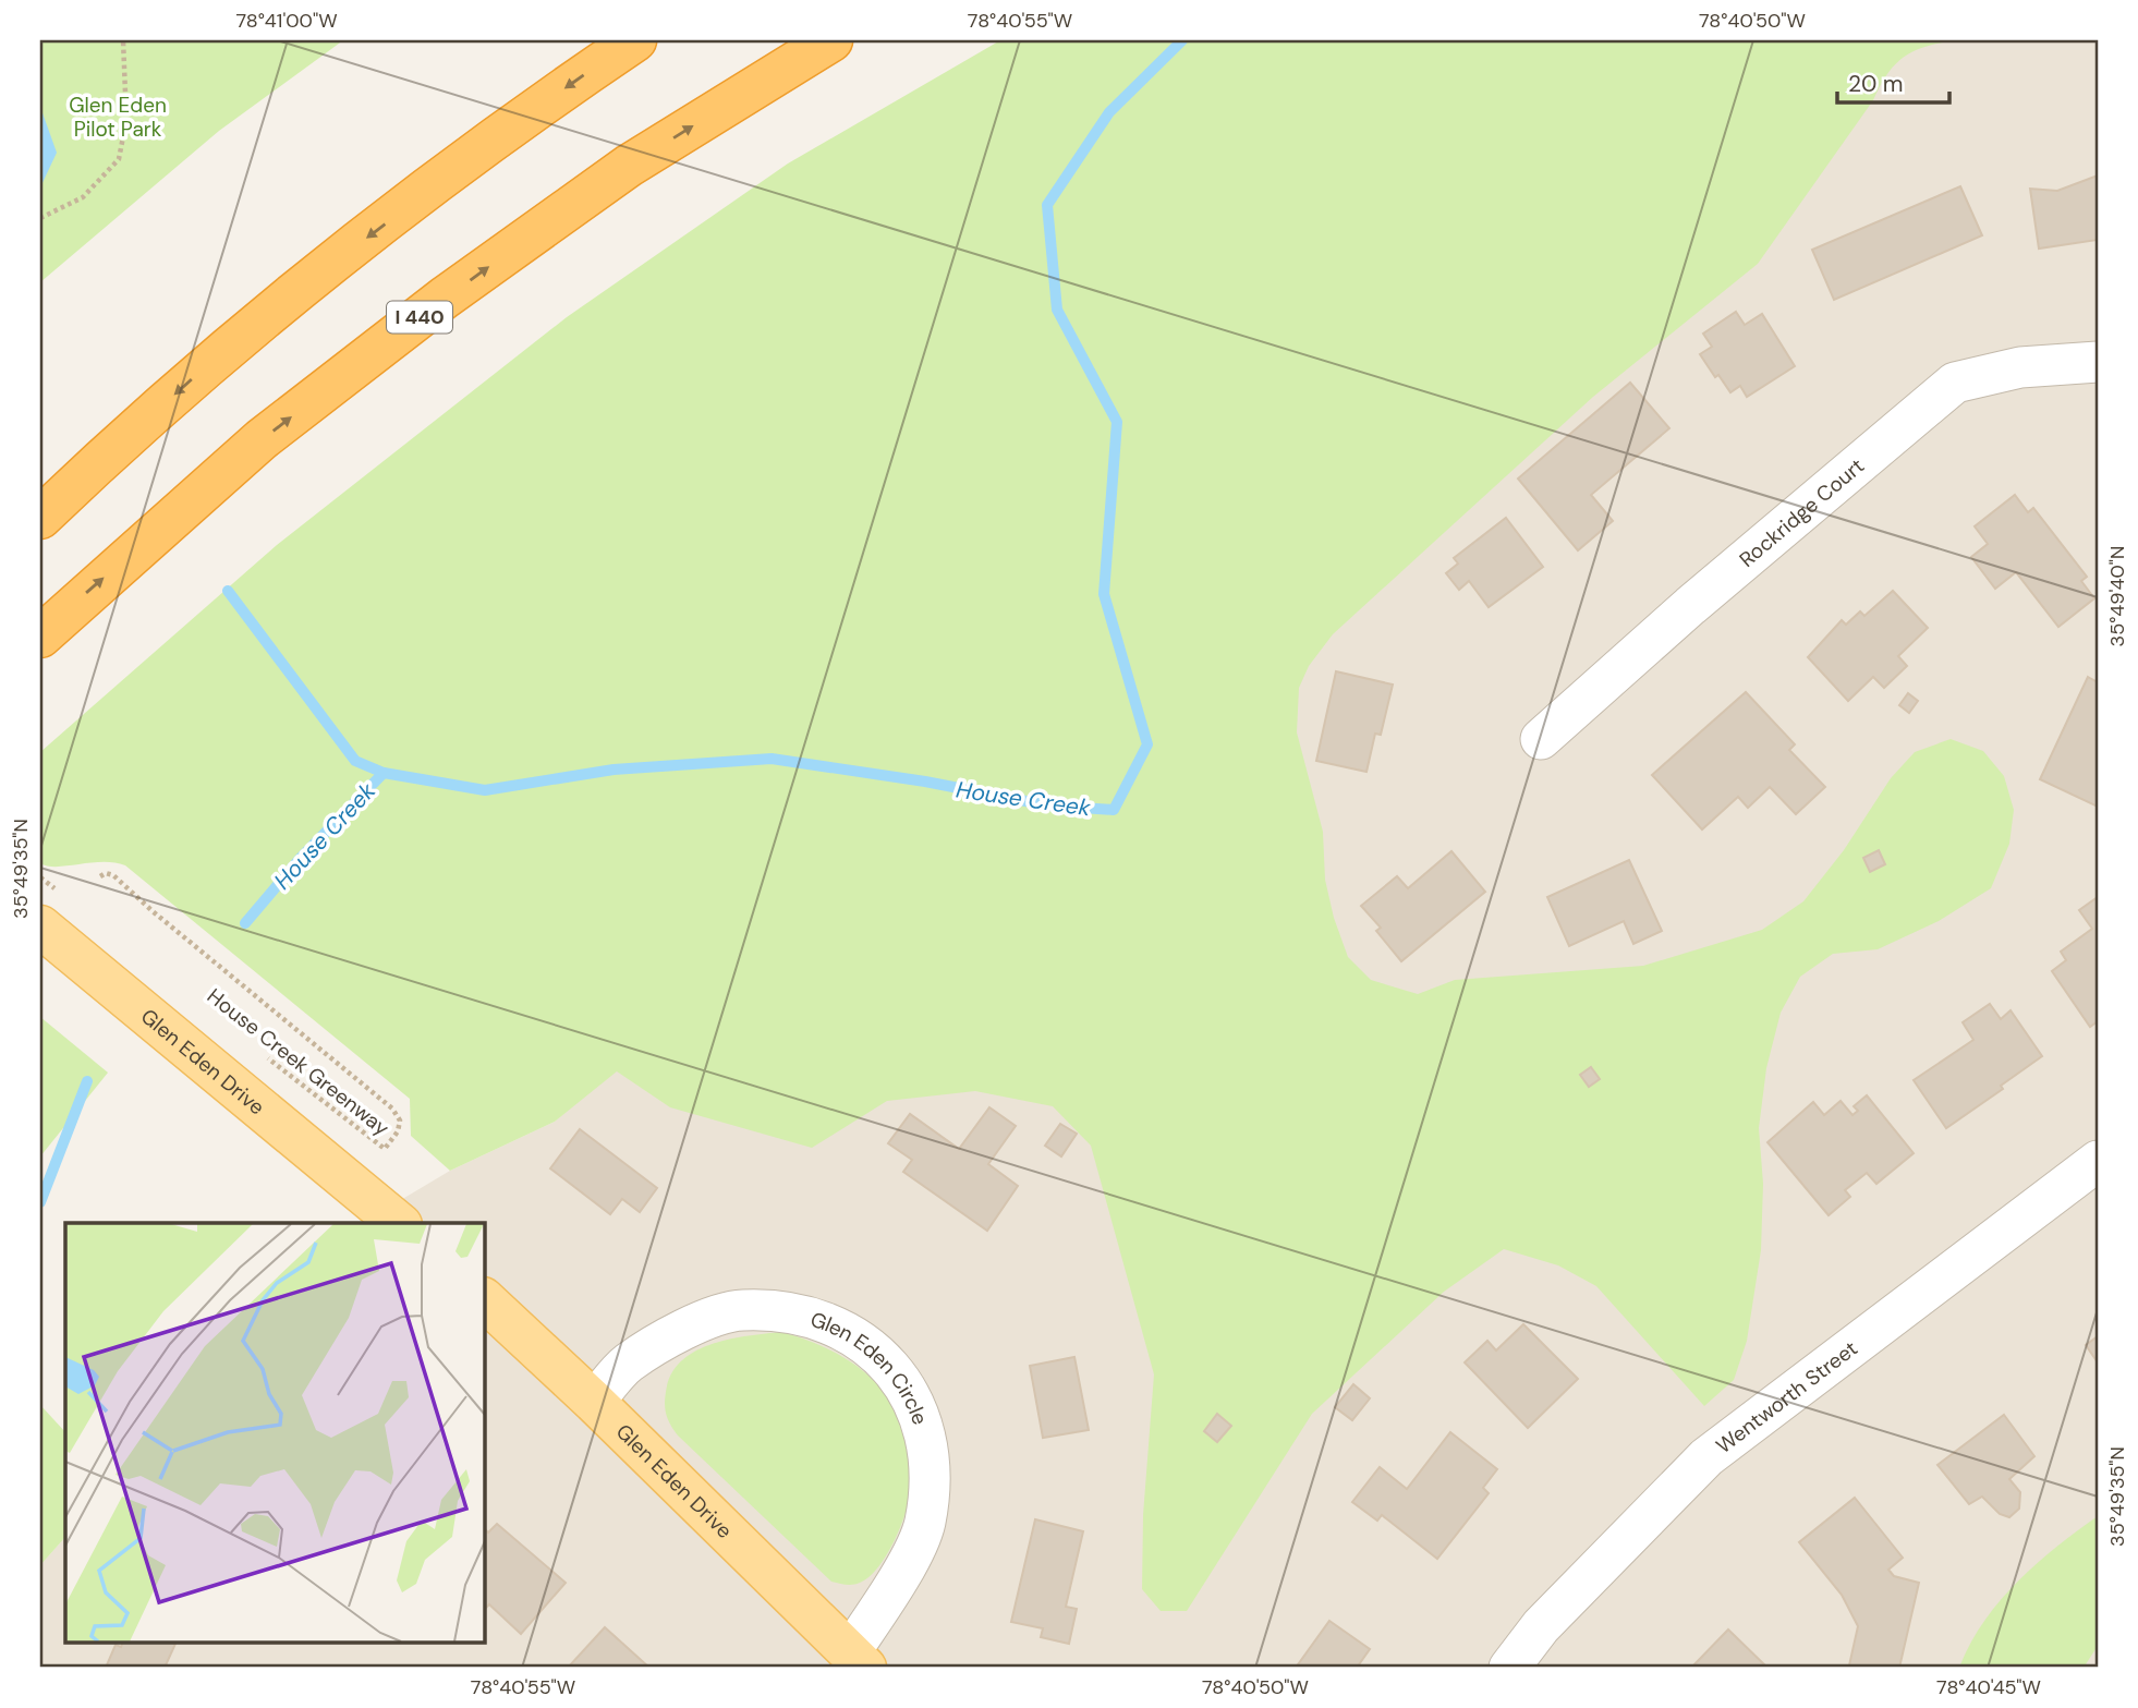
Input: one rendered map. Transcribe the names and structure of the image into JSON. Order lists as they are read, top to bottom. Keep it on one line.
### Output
{"streets":{"highway":["I 440"],"main road":["Glen Eden Drive"],"street":["Rockridge Court","Glen Eden Circle","Wentworth Street"],"path":["House Creek Greenway"]},"crossings":[["Glen Eden Drive","Glen Eden Circle"]],"water":["House Creek"],"parks":["Glen Eden Pilot Park"],"scale_bar":"20 m","coordinates":["78°41'00\"W","78°40'55\"W","78°40'50\"W","35°49'40\"N","35°49'35\"N","78°40'45\"W"]}
